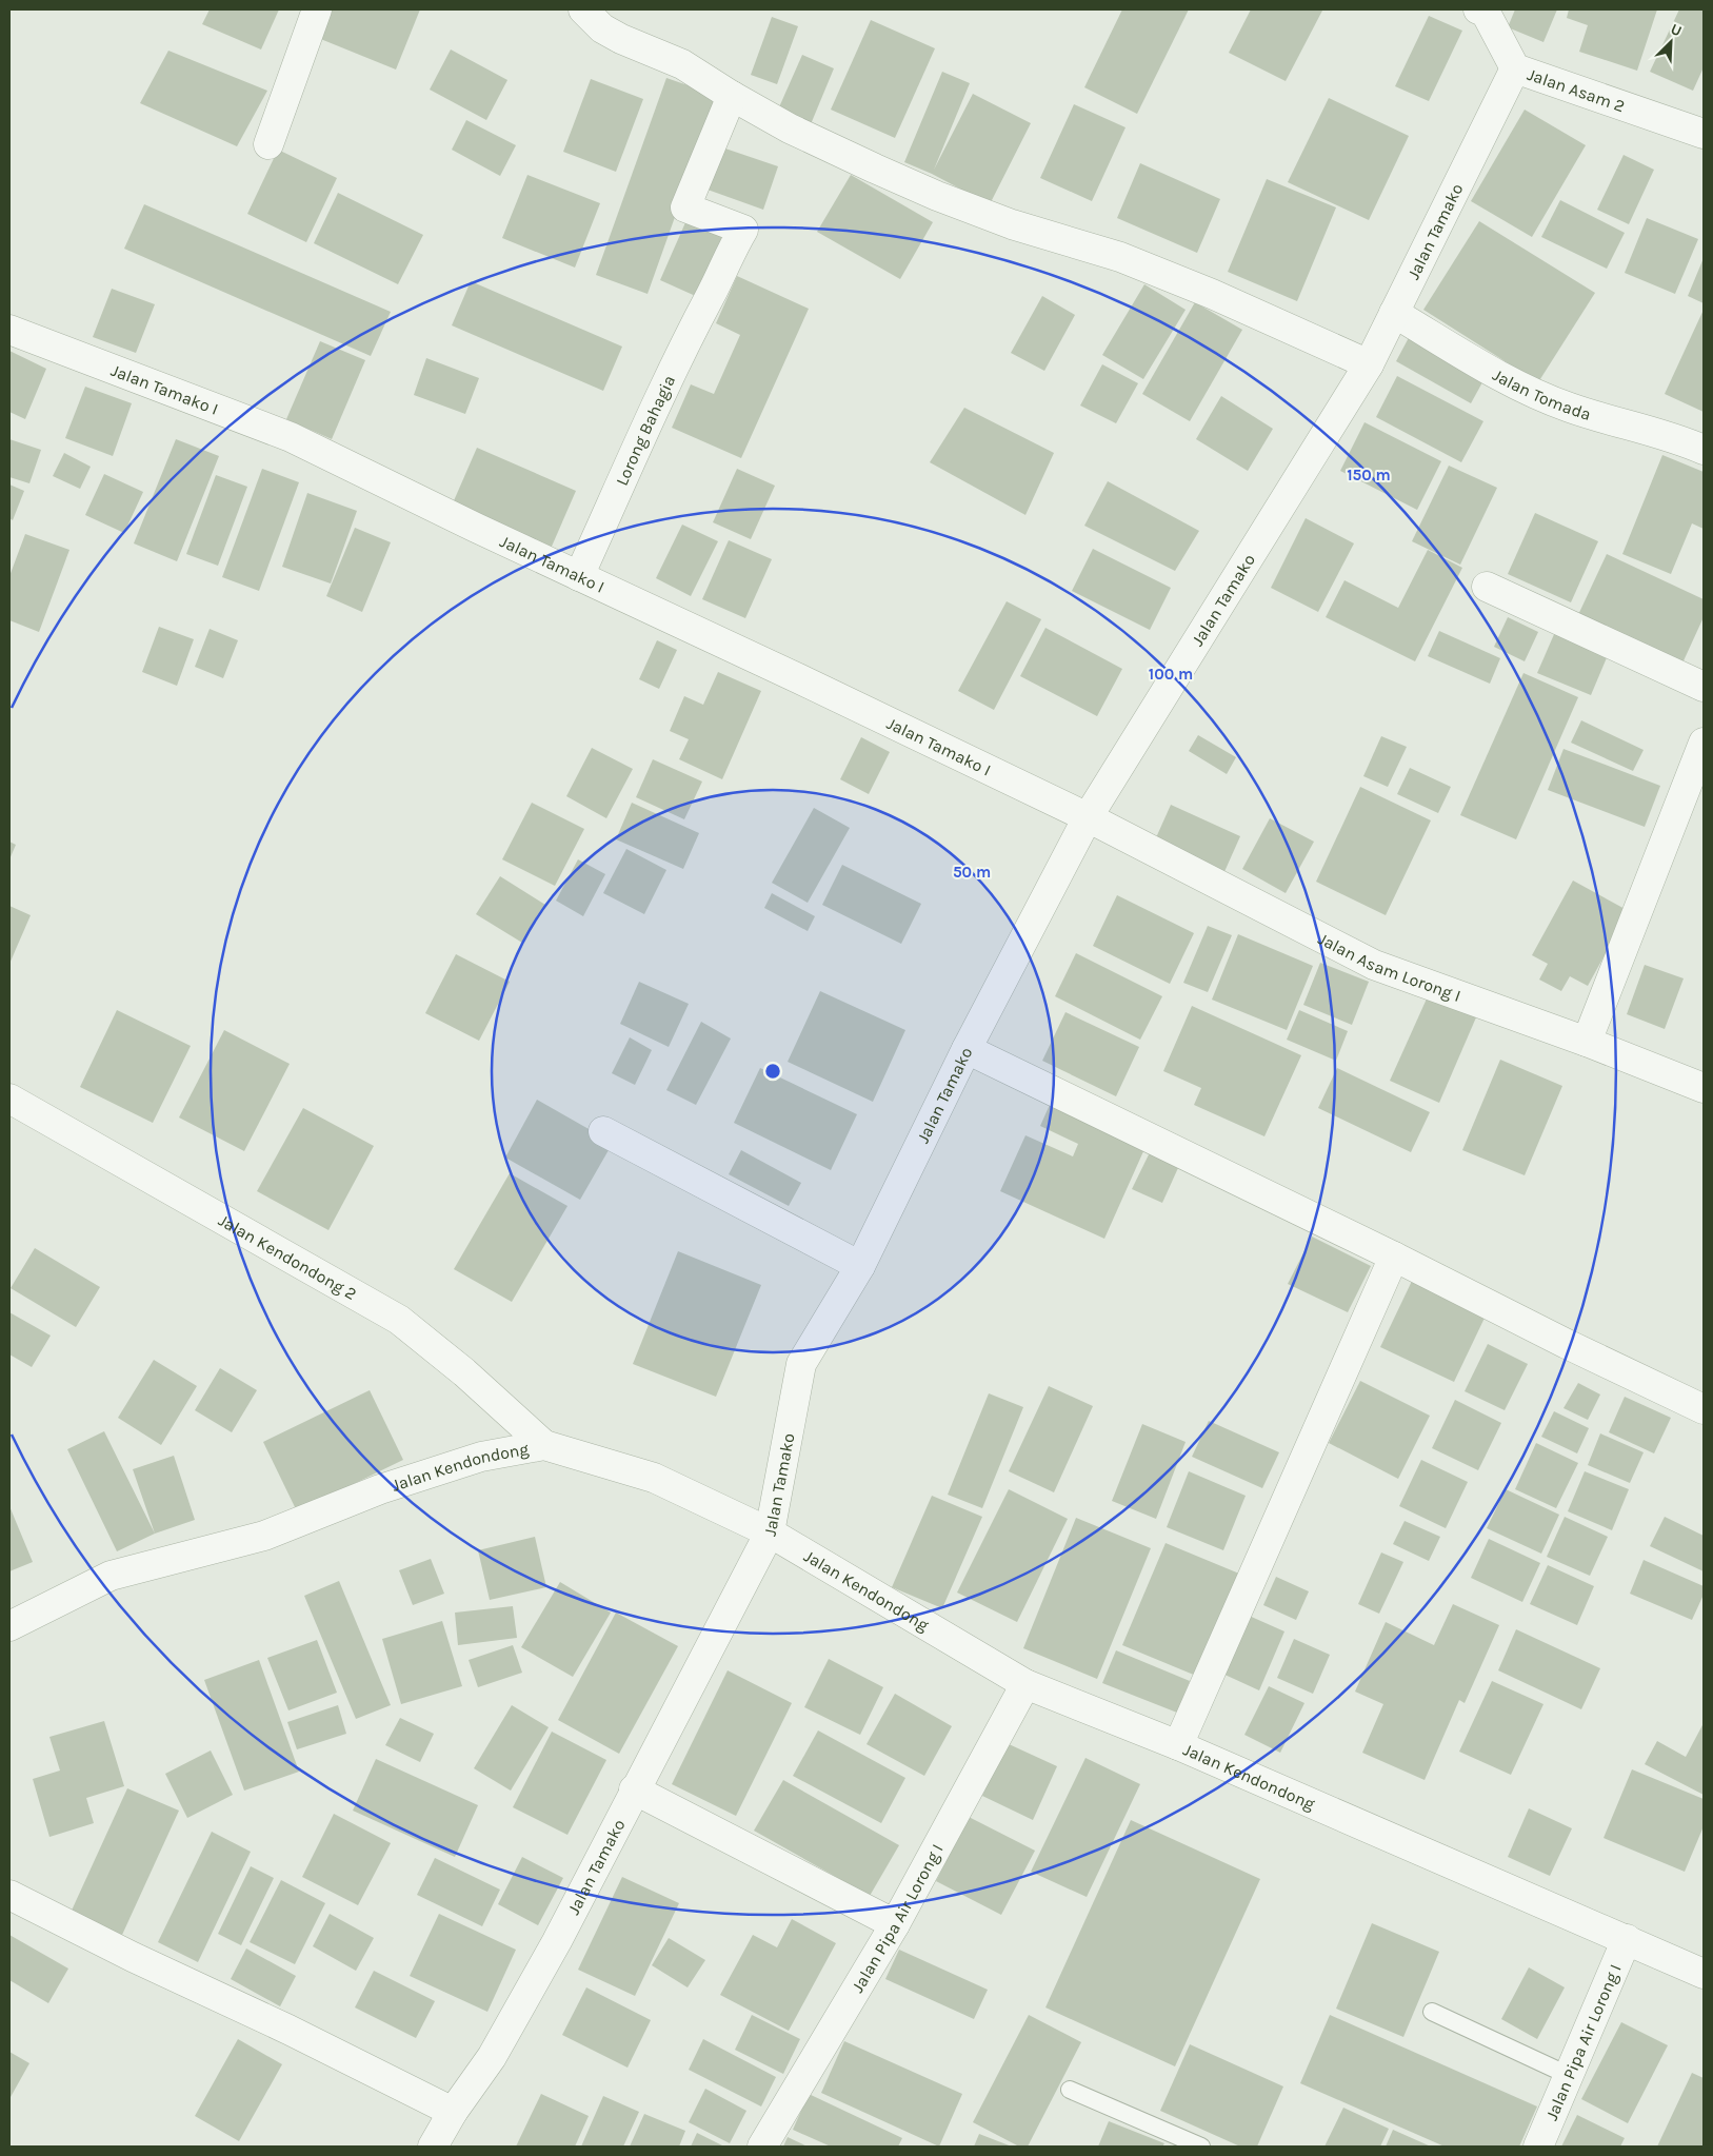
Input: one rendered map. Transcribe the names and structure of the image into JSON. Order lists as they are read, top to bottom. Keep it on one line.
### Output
{"streets":{"street":["Jalan Asam 2","Jalan Tamako","Jalan Tamako I","Jalan Tomada","Lorong Bahagia","Jalan Asam Lorong I","Jalan Kendondong 2","Jalan Kendondong","Jalan Pipa Air Lorong I"]},"crossings":[["Jalan Asam 2","Jalan Tamako"],["Jalan Tamako","Jalan Tamako I"],["Jalan Tamako","Jalan Tomada"],["Jalan Tamako","Jalan Asam Lorong I"],["Jalan Tamako","Jalan Kendondong"],["Jalan Tamako I","Lorong Bahagia"],["Jalan Tamako I","Jalan Asam Lorong I"],["Jalan Kendondong 2","Jalan Kendondong"],["Jalan Kendondong","Jalan Pipa Air Lorong I"]],"north":"top right","rings":["150 m","100 m","50 m"]}
